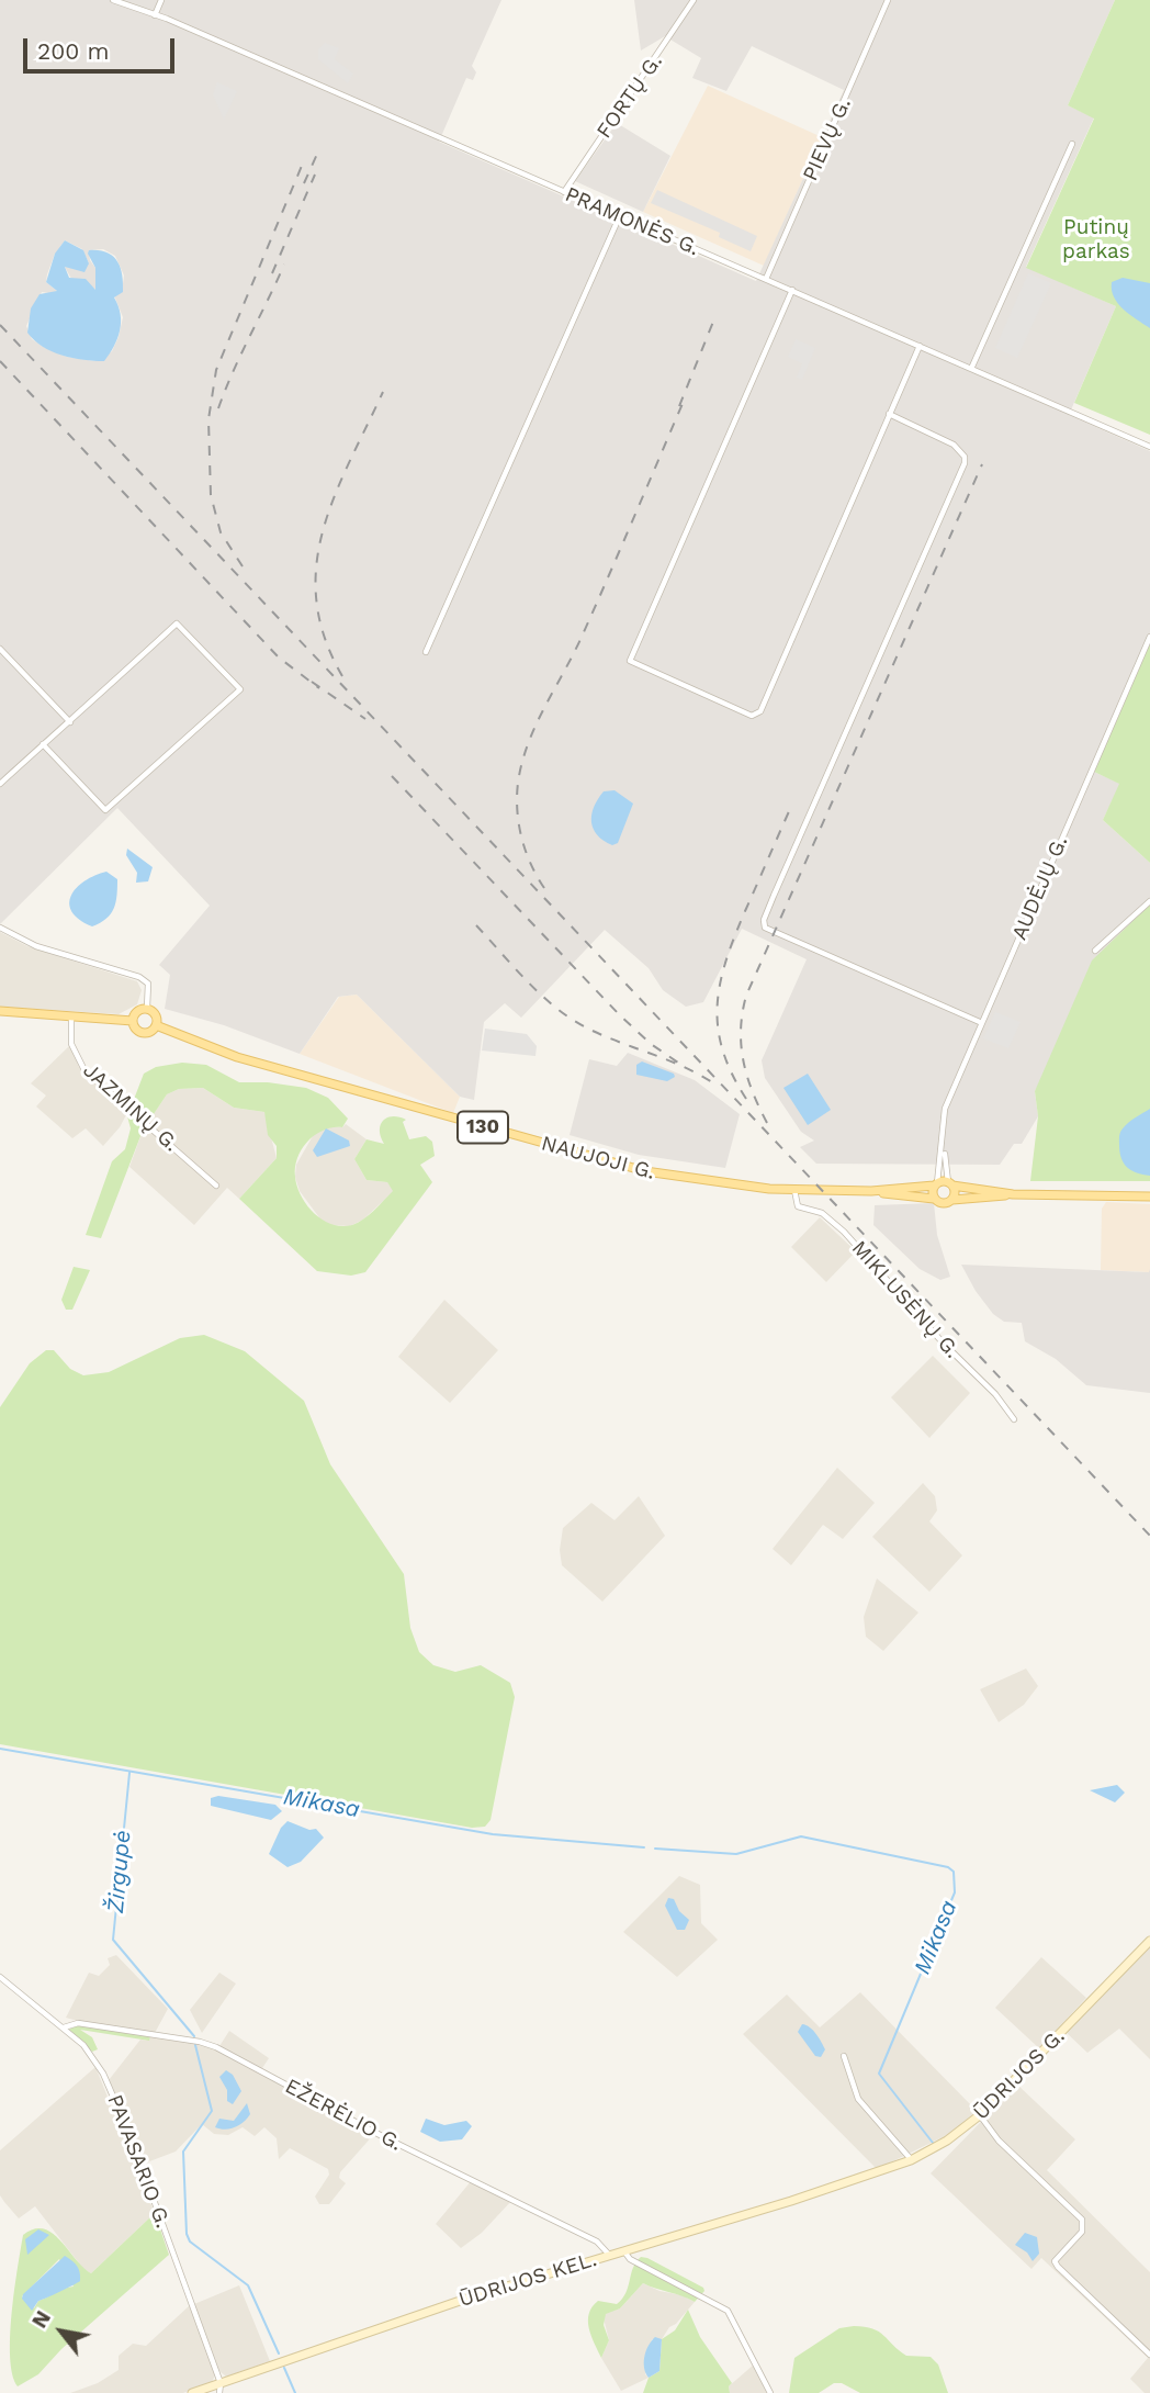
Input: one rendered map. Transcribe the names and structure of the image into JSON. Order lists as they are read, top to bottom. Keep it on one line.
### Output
{"streets":{"main road":["130","NAUJOJI G.","ŪDRIJOS G.","ŪDRIJOS KEL."],"street":["FORTŲ G.","PIEVŲ G.","PRAMONĖS G.","AUDĖJŲ G.","JAZMINŲ G.","MIKLUSĖNŲ G.","EŽERĖLIO G.","PAVASARIO G."]},"crossings":[["FORTŲ G.","PRAMONĖS G."],["PIEVŲ G.","PRAMONĖS G."],["AUDĖJŲ G.","130"],["AUDĖJŲ G.","NAUJOJI G."],["JAZMINŲ G.","130"],["130","NAUJOJI G."],["NAUJOJI G.","MIKLUSĖNŲ G."],["ŪDRIJOS G.","ŪDRIJOS KEL."],["EŽERĖLIO G.","PAVASARIO G."],["EŽERĖLIO G.","ŪDRIJOS KEL."],["PAVASARIO G.","ŪDRIJOS KEL."]],"water":["Mikasa","Žirgupė"],"parks":["Putinų parkas"],"scale_bar":"200 m","north":"top left"}
